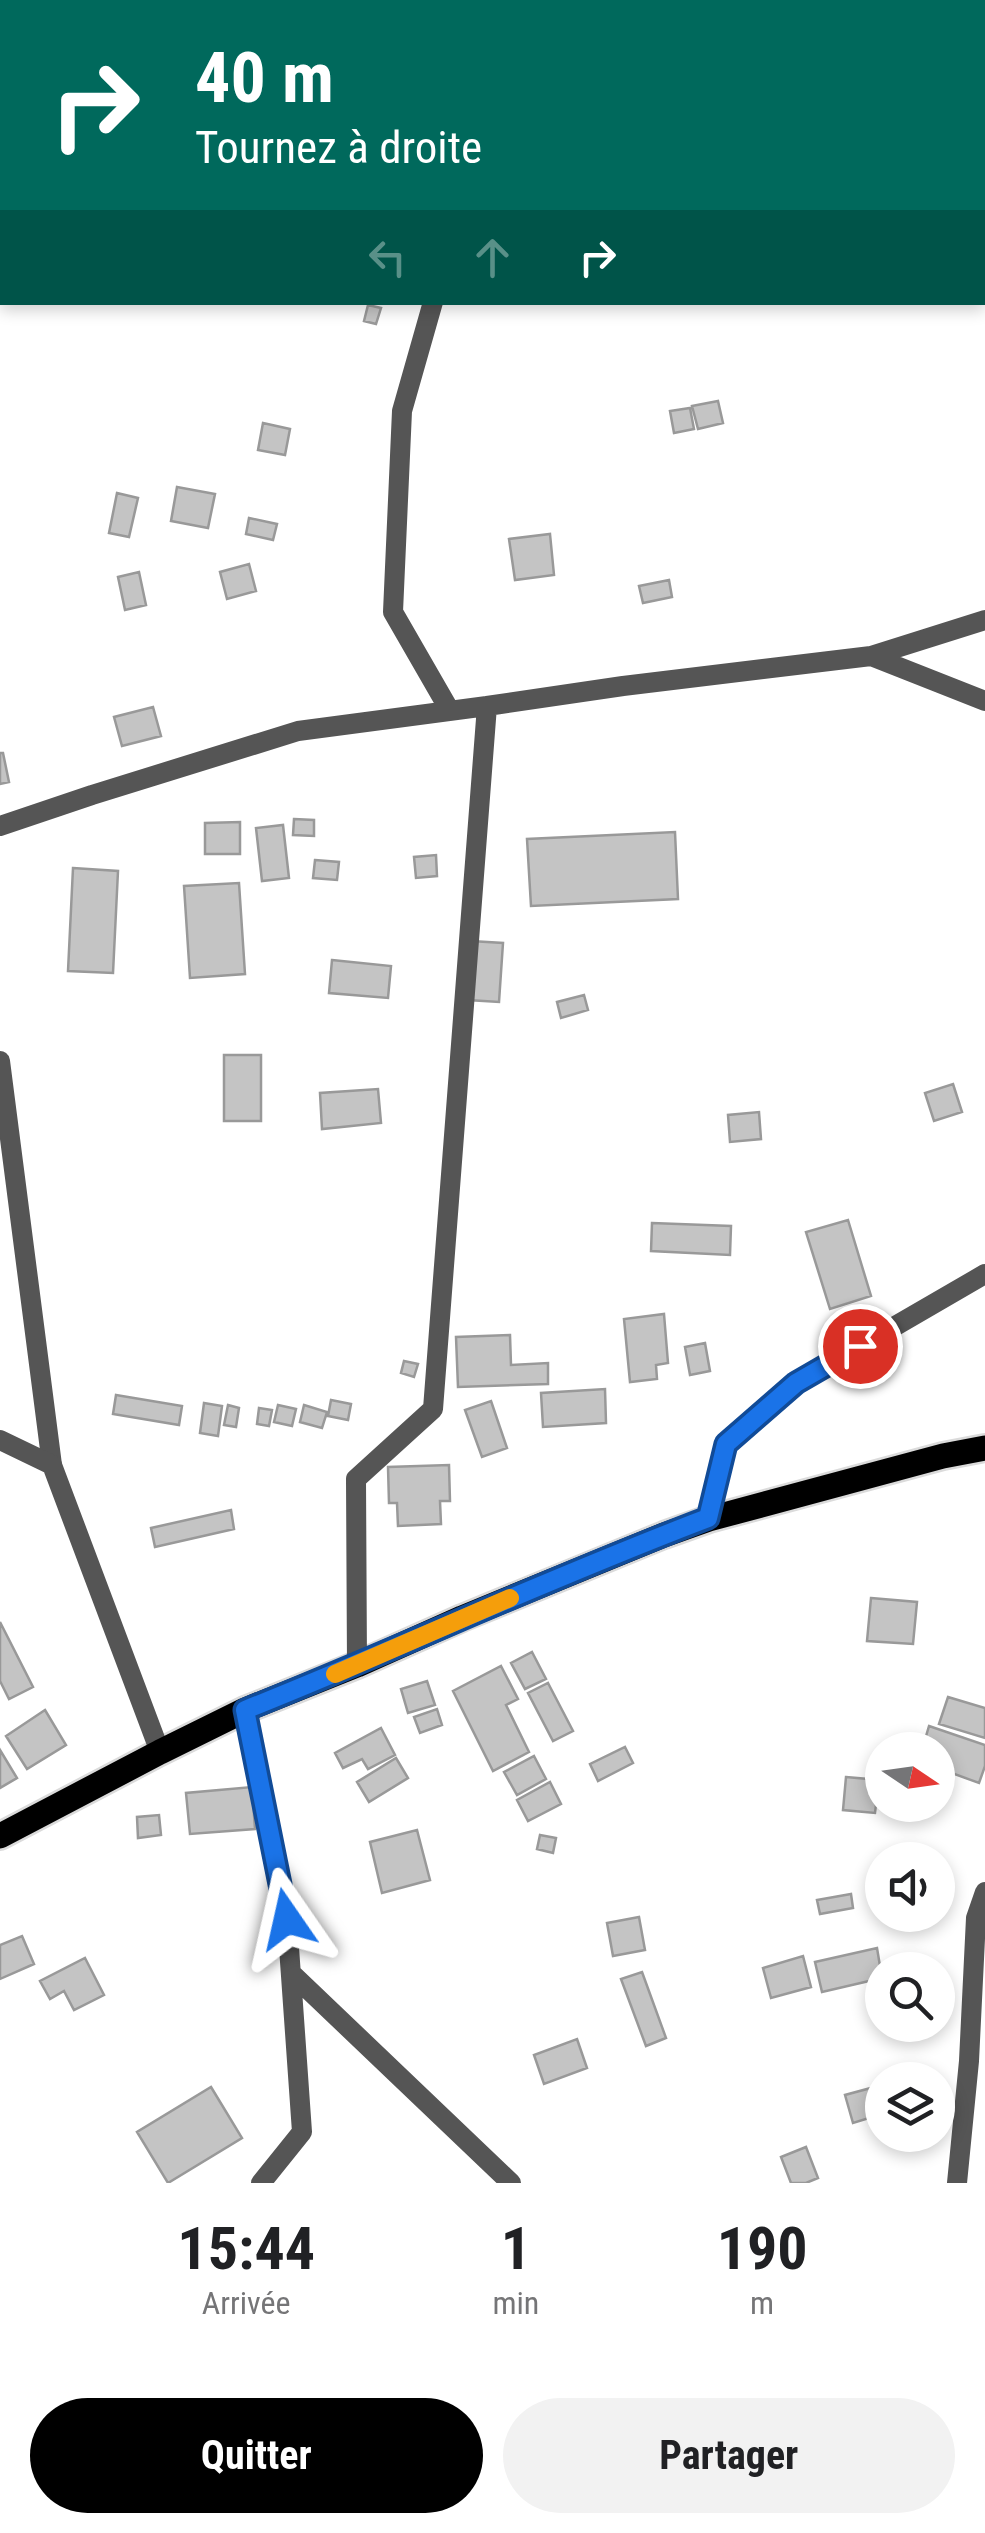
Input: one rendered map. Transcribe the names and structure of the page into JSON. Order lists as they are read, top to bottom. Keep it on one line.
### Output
{"north":"right","page":{"turn":["40 m","Tournez à droite"],"eta":["15:44","Arrivée","1","min","190","m"],"buttons":["Quitter","Partager"]}}
